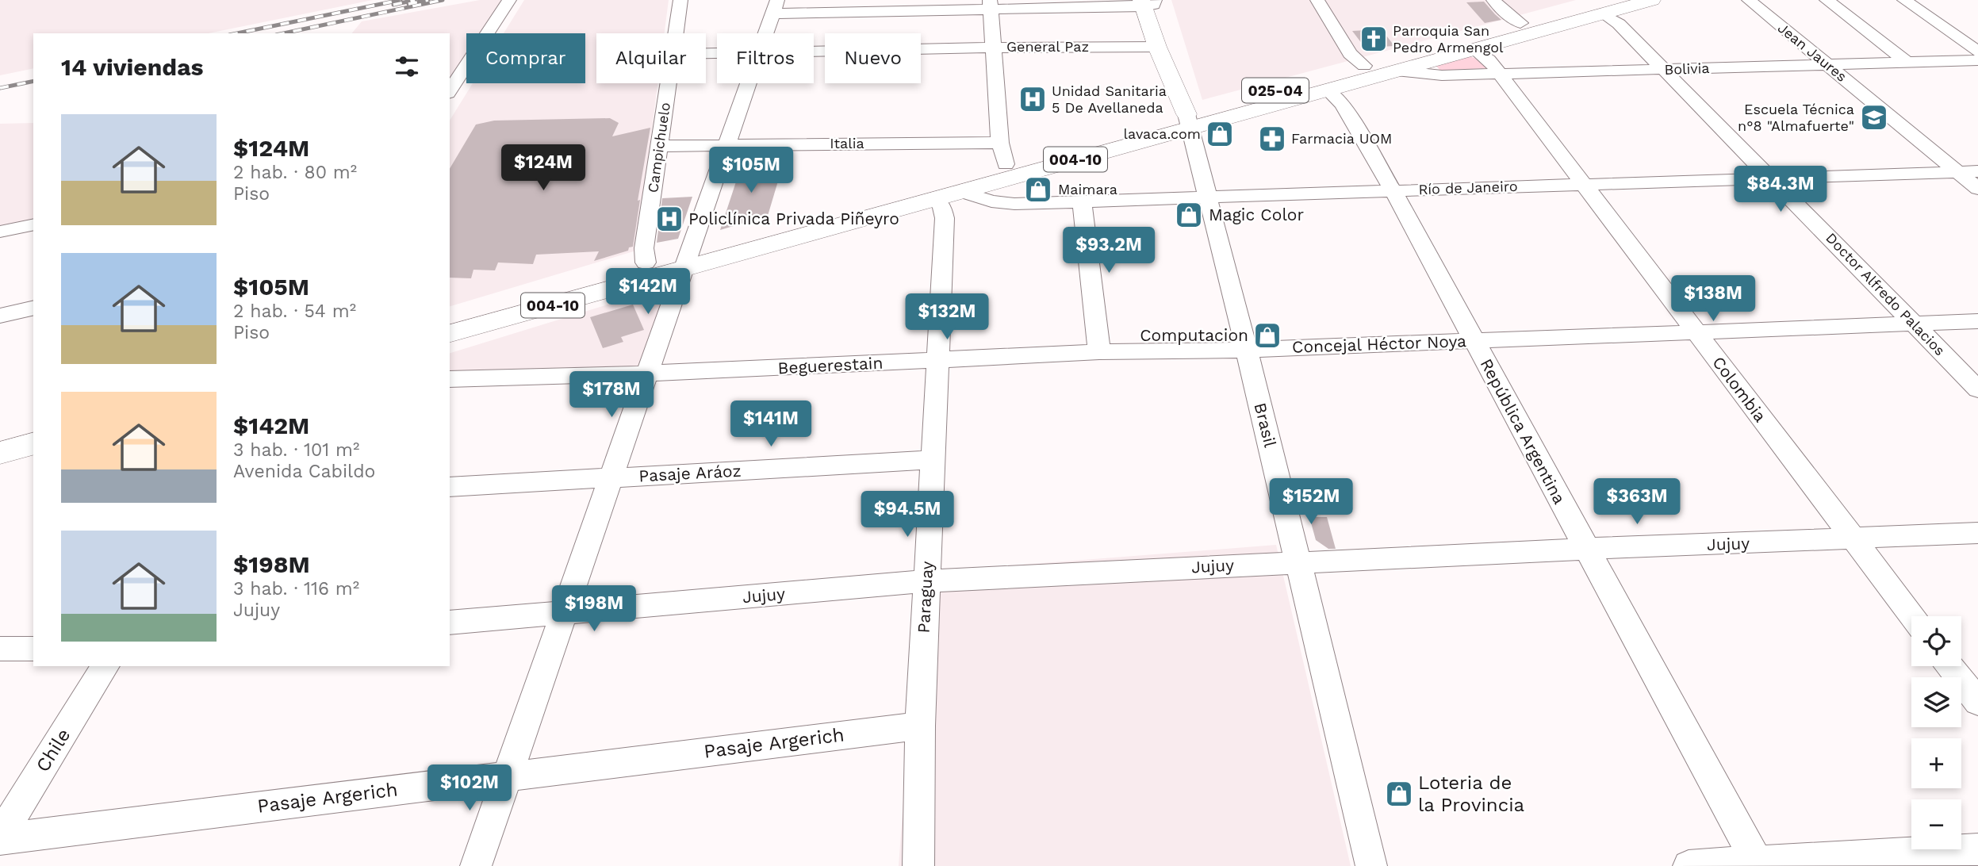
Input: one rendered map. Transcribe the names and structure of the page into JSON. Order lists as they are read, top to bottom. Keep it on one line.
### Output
{"streets":{"main road":["025-04","004-10"],"street":["General Paz","Jean Jaures","Bolivia","Italia","Campichuelo","Río de Janeiro","Doctor Alfredo Palacios","Concejal Héctor Noya","Beguerestain","Colombia","Brasil","República Argentina","Pasaje Aráoz","Jujuy","Paraguay","Pasaje Argerich","Chile"]},"crossings":[["Jean Jaures","Bolivia"],["Jean Jaures","Río de Janeiro"],["Bolivia","025-04"],["Bolivia","Doctor Alfredo Palacios"],["Bolivia","Colombia"],["025-04","004-10"],["025-04","Doctor Alfredo Palacios"],["025-04","Colombia"],["025-04","Brasil"],["025-04","República Argentina"],["Italia","Campichuelo"],["Italia","004-10"],["Campichuelo","004-10"],["004-10","Río de Janeiro"],["004-10","Brasil"],["004-10","Paraguay"],["Río de Janeiro","Doctor Alfredo Palacios"],["Río de Janeiro","Colombia"],["Río de Janeiro","Brasil"],["Río de Janeiro","República Argentina"],["Doctor Alfredo Palacios","Concejal Héctor Noya"],["Concejal Héctor Noya","Beguerestain"],["Concejal Héctor Noya","Colombia"],["Concejal Héctor Noya","Brasil"],["Concejal Héctor Noya","República Argentina"],["Beguerestain","Brasil"],["Beguerestain","Paraguay"],["Colombia","Jujuy"],["Brasil","Jujuy"],["República Argentina","Jujuy"],["Pasaje Aráoz","Paraguay"],["Jujuy","Paraguay"],["Paraguay","Pasaje Argerich"],["Pasaje Argerich","Chile"]],"places":{"church":["Parroquia San Pedro Armengol"],"hospital":["Unidad Sanitaria 5 De Avellaneda","Policlínica Privada Piñeyro"],"school or university":["Escuela Técnica n°8 \"Almafuerte\""],"shop":["lavaca.com","Maimara","Magic Color","Computacion","Loteria de la Provincia"],"pharmacy":["Farmacia UOM"]},"page":{"chip":["Comprar","Alquilar","Filtros","Nuevo"],"heading":"14 viviendas","list":[{"name":"$124M","note":"2 hab. · 80 m² · Piso"},{"name":"$105M","note":"2 hab. · 54 m² · Piso"},{"name":"$142M","note":"3 hab. · 101 m² · Avenida Cabildo"},{"name":"$198M","note":"3 hab. · 116 m² · Jujuy"}],"price":["$124M","$105M","$84.3M","$93.2M","$142M","$138M","$132M","$178M","$141M","$152M","$363M","$94.5M","$198M","$102M"],"map_buttons":["+","−"]}}
